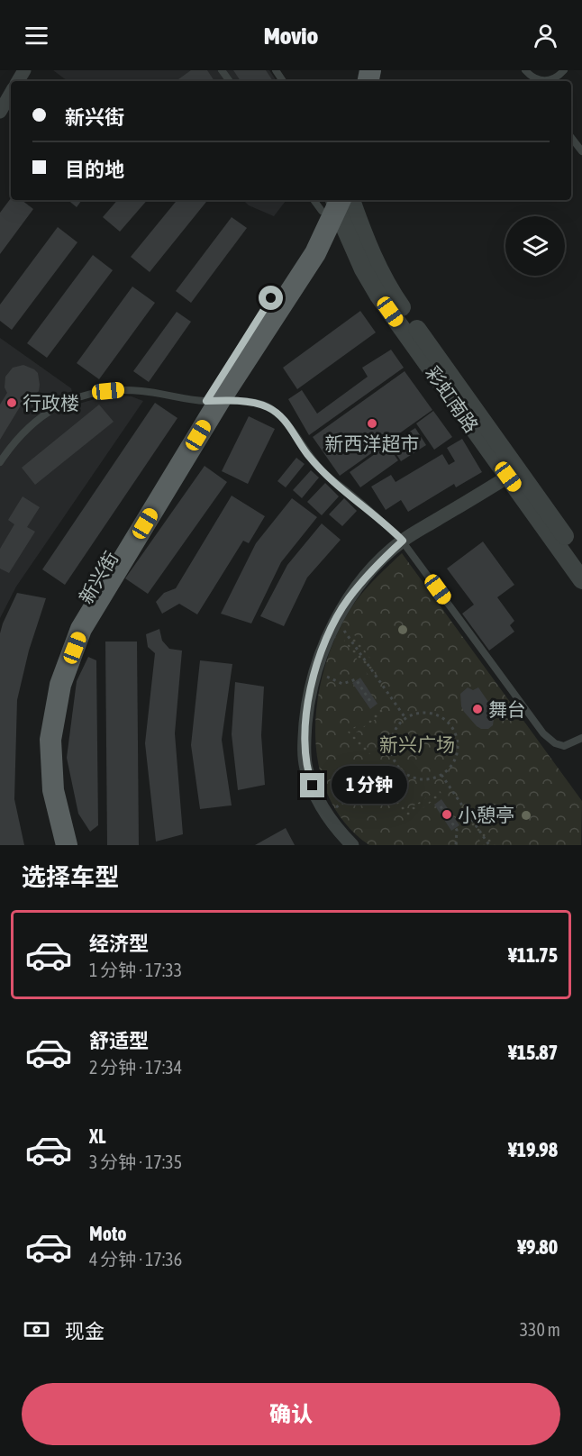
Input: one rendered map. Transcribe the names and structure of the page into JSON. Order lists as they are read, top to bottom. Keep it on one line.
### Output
{"streets":{"main road":["新兴街"],"street":["彩虹南路"]},"crossings":[["彩虹南路","新兴街"]],"parks":["新兴广场"],"places":["行政楼","新西洋超市","舞台","小憩亭"],"page":{"header":"Movio","banner":["新兴街","目的地"],"bubble":"1 分钟","heading":"选择车型","list":[{"name":"经济型","note":"1 分钟 · 17:33","value":"¥11.75"},{"name":"舒适型","note":"2 分钟 · 17:34","value":"¥15.87"},{"name":"XL","note":"3 分钟 · 17:35","value":"¥19.98"},{"name":"Moto","note":"4 分钟 · 17:36","value":"¥9.80"}],"pay":["现金","330 m"],"buttons":"确认"}}
